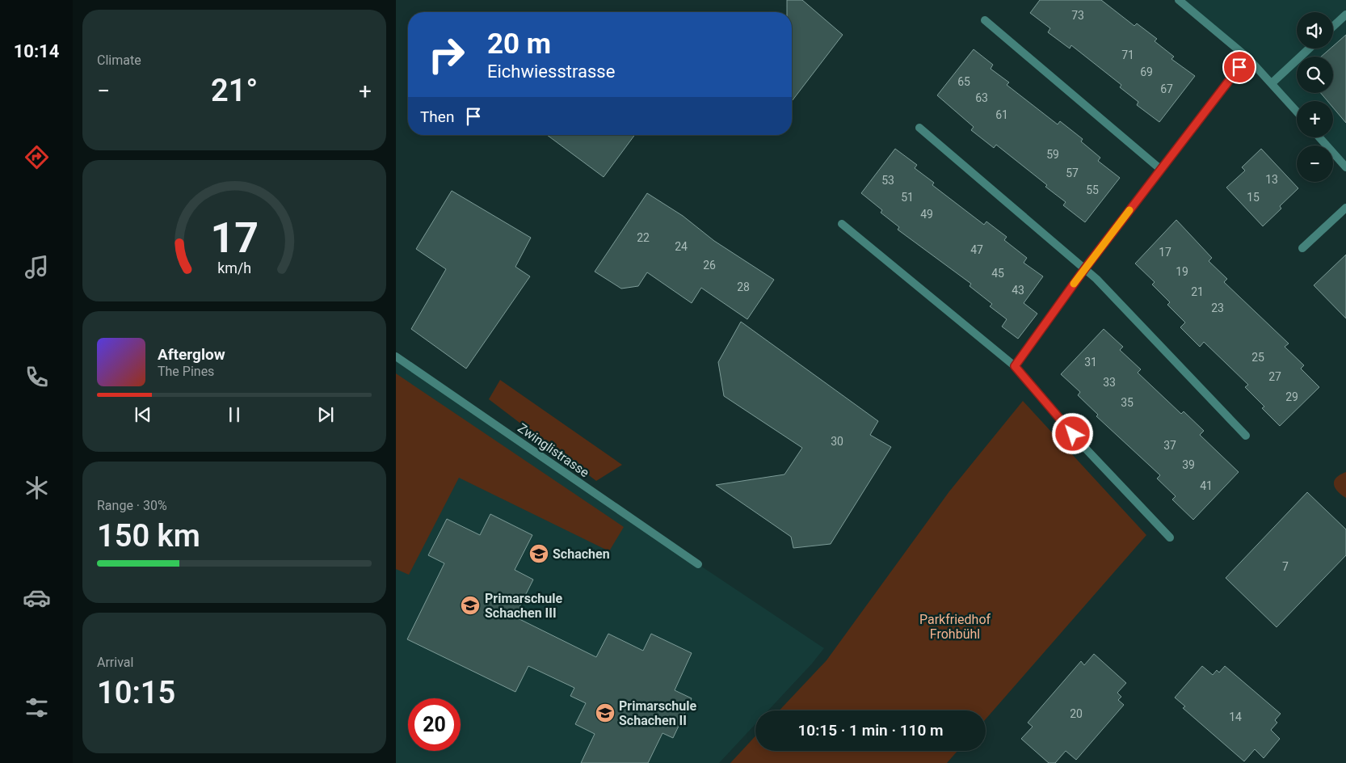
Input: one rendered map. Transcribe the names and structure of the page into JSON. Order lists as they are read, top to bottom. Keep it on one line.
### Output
{"streets":{"street":["Zwinglistrasse"]},"parks":["Parkfriedhof Frohbühl"],"places":{"school or university":["Schachen","Primarschule Schachen III","Primarschule Schachen II"]},"house_numbers":["73","71","69","65","67","63","61","59","57","13","53","55","51","15","49","22","24","47","17","26","19","45","28","43","21","23","25","31","27","33","29","35","30","37","39","41","7","20","14"],"page":{"tabs":"10:14","tile":["Climate",["Range · 30%","150 km"],["Arrival","10:15"]],"map_buttons":["+","−"],"turn":["20 m","Eichwiesstrasse"],"heat":["−","21°","+"],"then":"Then","song":["Afterglow","The Pines"],"limit":"20","trip":"10:15 · 1 min · 110 m","gauge":["17","km/h"]}}
